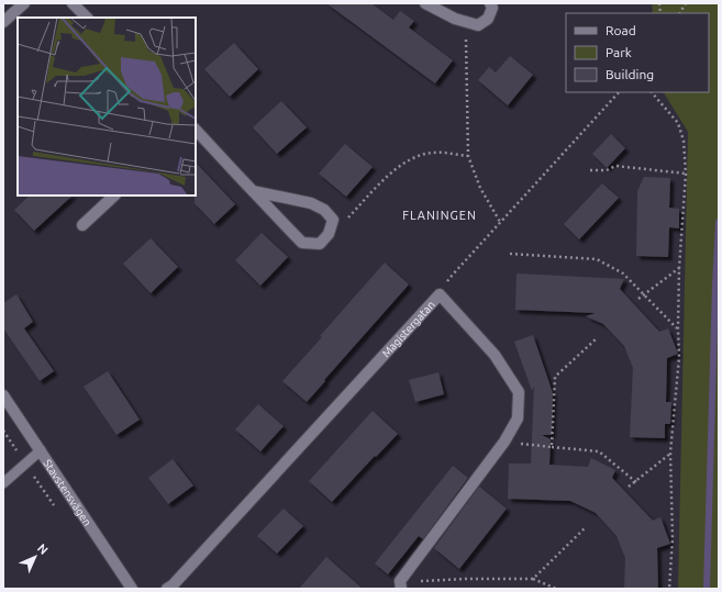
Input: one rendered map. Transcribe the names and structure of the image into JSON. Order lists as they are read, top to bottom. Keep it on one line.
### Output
{"streets":{"street":["Magistergatan","Stavstensvägen"]},"districts":["FLANINGEN"],"legend":["Road","Park","Building"],"north":"top right"}
